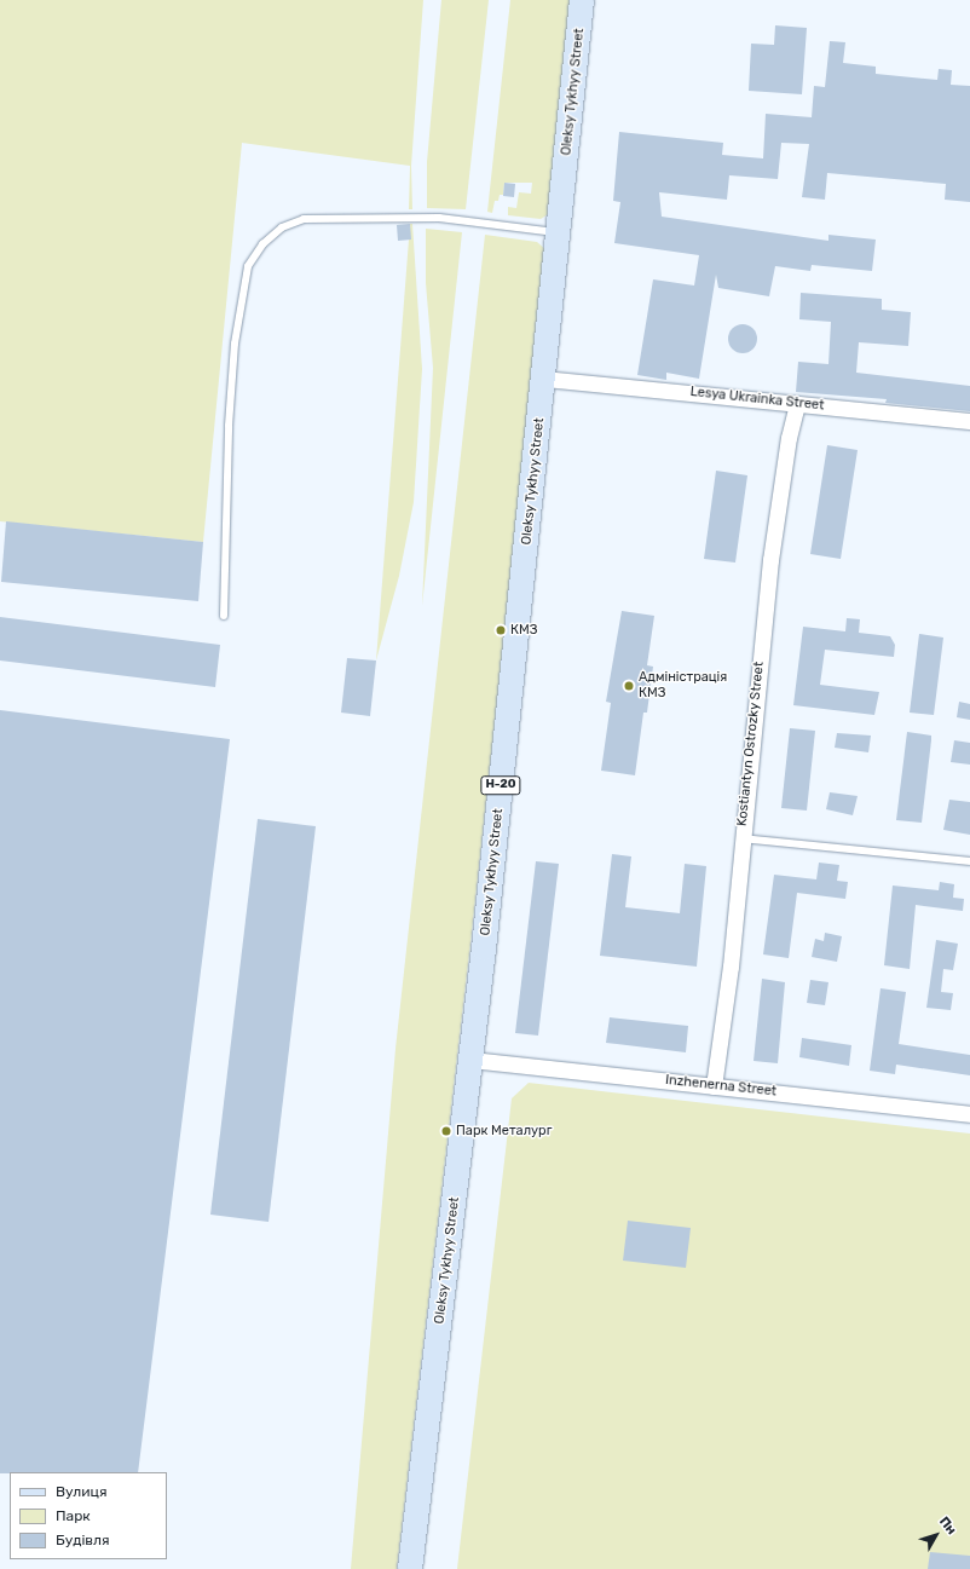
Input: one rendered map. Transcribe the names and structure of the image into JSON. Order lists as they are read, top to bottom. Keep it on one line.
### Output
{"streets":{"main road":["Oleksy Tykhyy Street","Н-20"],"street":["Lesya Ukrainka Street","Kostiantyn Ostrozky Street","Inzhenerna Street"]},"crossings":[["Oleksy Tykhyy Street","Lesya Ukrainka Street"],["Oleksy Tykhyy Street","Inzhenerna Street"],["Lesya Ukrainka Street","Kostiantyn Ostrozky Street"],["Kostiantyn Ostrozky Street","Inzhenerna Street"]],"places":["КМЗ","Адміністрація КМЗ","Парк Металург"],"legend":["Вулиця","Парк","Будівля"],"north":"top right"}
